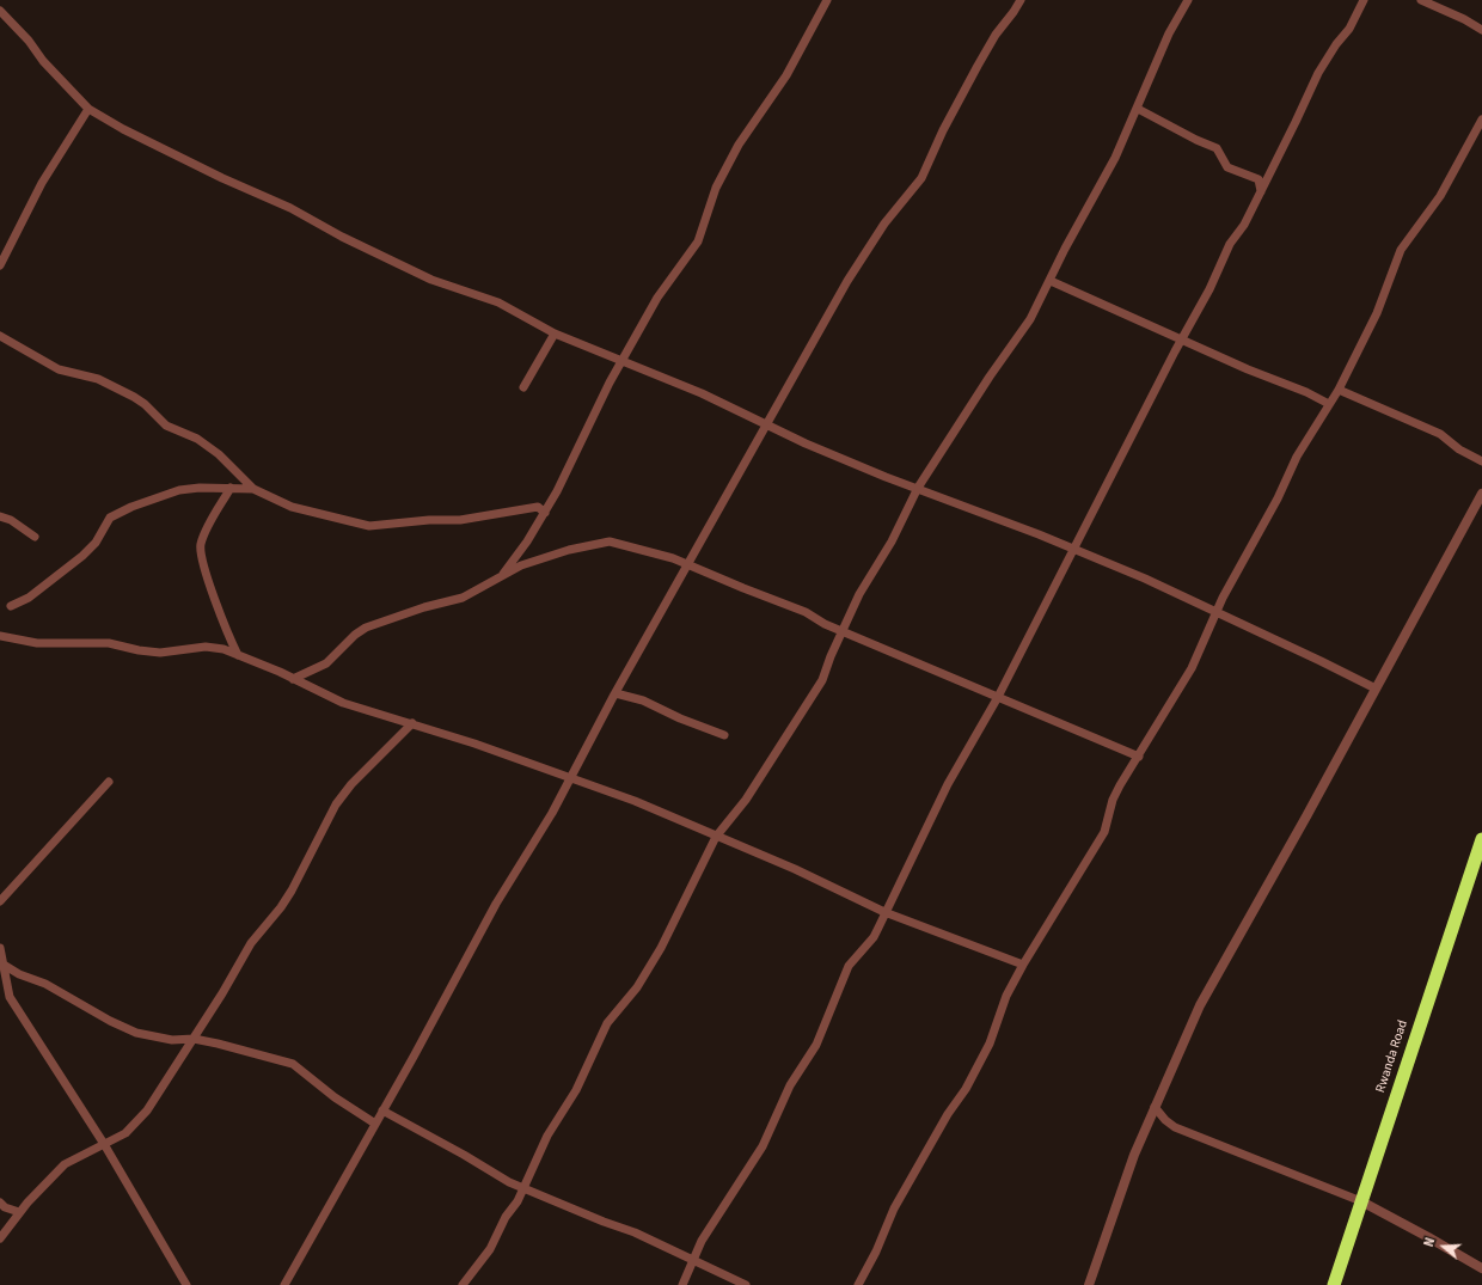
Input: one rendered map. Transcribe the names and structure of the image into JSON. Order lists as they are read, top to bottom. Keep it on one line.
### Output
{"streets":{"highway":["Rwanda Road"]},"north":"left"}
